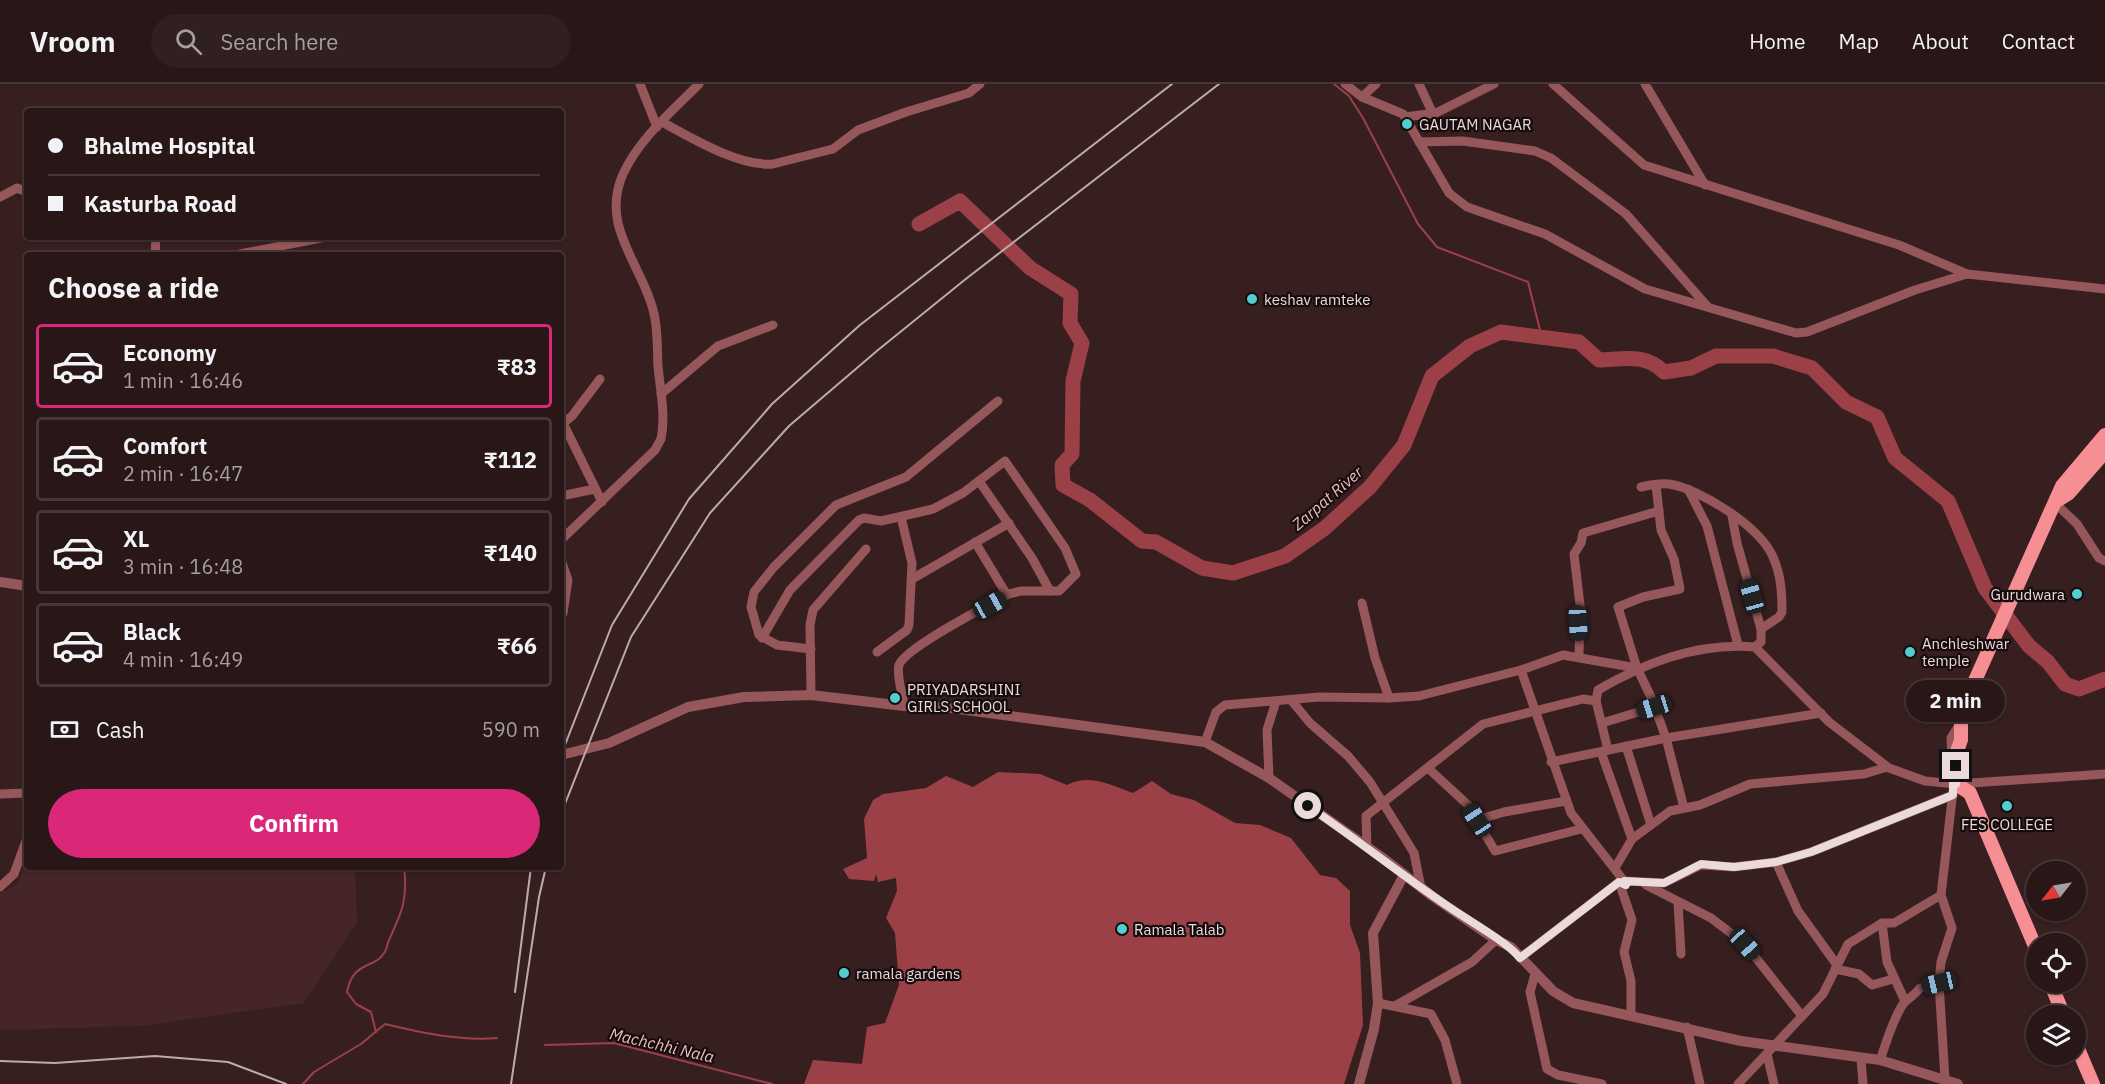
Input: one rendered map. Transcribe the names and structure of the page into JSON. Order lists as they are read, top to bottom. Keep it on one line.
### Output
{"water":["Zarpat River","Machchhi Nala"],"places":["GAUTAM NAGAR","keshav ramteke","Gurudwara","Anchleshwar temple","PRIYADARSHINI GIRLS SCHOOL","FES COLLEGE","Ramala Talab","ramala gardens"],"north":"bottom left","page":{"header":"Vroom","search":"Search here","nav":["Home","Map","About","Contact"],"banner":["Bhalme Hospital","Kasturba Road"],"heading":"Choose a ride","list":[{"name":"Economy","note":"1 min · 16:46","value":"₹83"},{"name":"Comfort","note":"2 min · 16:47","value":"₹112"},{"name":"XL","note":"3 min · 16:48","value":"₹140"},{"name":"Black","note":"4 min · 16:49","value":"₹66"}],"bubble":"2 min","pay":["Cash","590 m"],"buttons":"Confirm"}}
